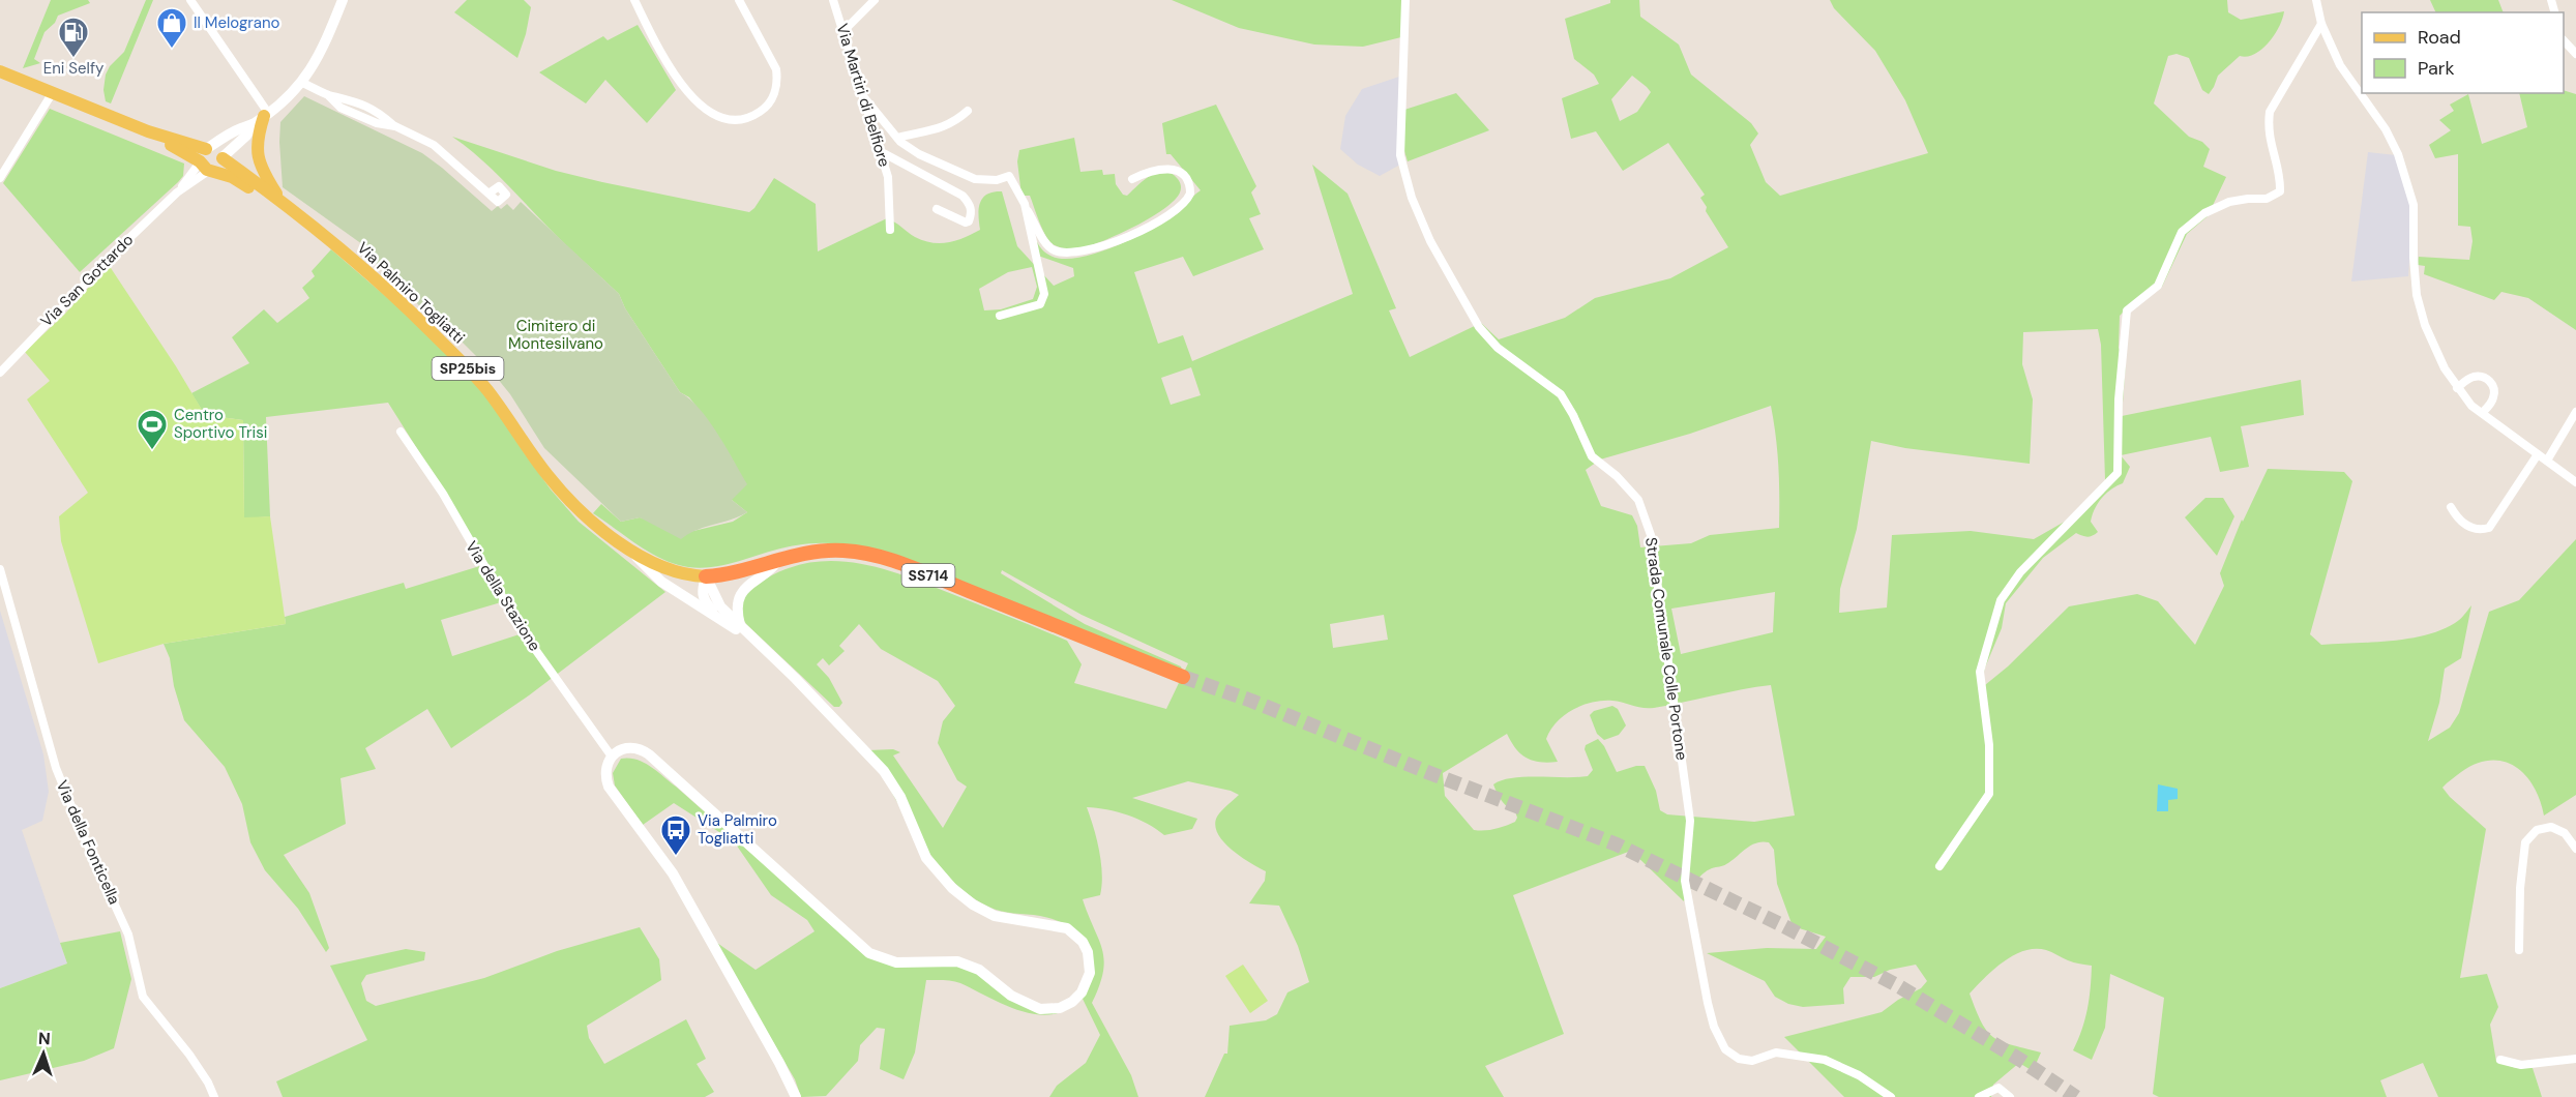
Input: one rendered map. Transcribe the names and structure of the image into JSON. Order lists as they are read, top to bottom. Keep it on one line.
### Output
{"streets":{"highway":["SS714"],"main road":["Via Palmiro Togliatti","SP25bis"],"street":["Via Martiri di Belfiore","Via San Gottardo","Via della Stazione","Strada Comunale Colle Portone","Via della Fonticella"]},"crossings":[["Via San Gottardo","Via Palmiro Togliatti"],["Via Palmiro Togliatti","SS714"],["Via Palmiro Togliatti","Via della Stazione"]],"parks":["Cimitero di Montesilvano"],"places":{"shop":["Il Melograno"],"fuel station":["Eni Selfy"],"sports":["Centro Sportivo Trisi"],"bus stop":["Via Palmiro Togliatti"]},"legend":["Road","Park"],"north":"top"}
